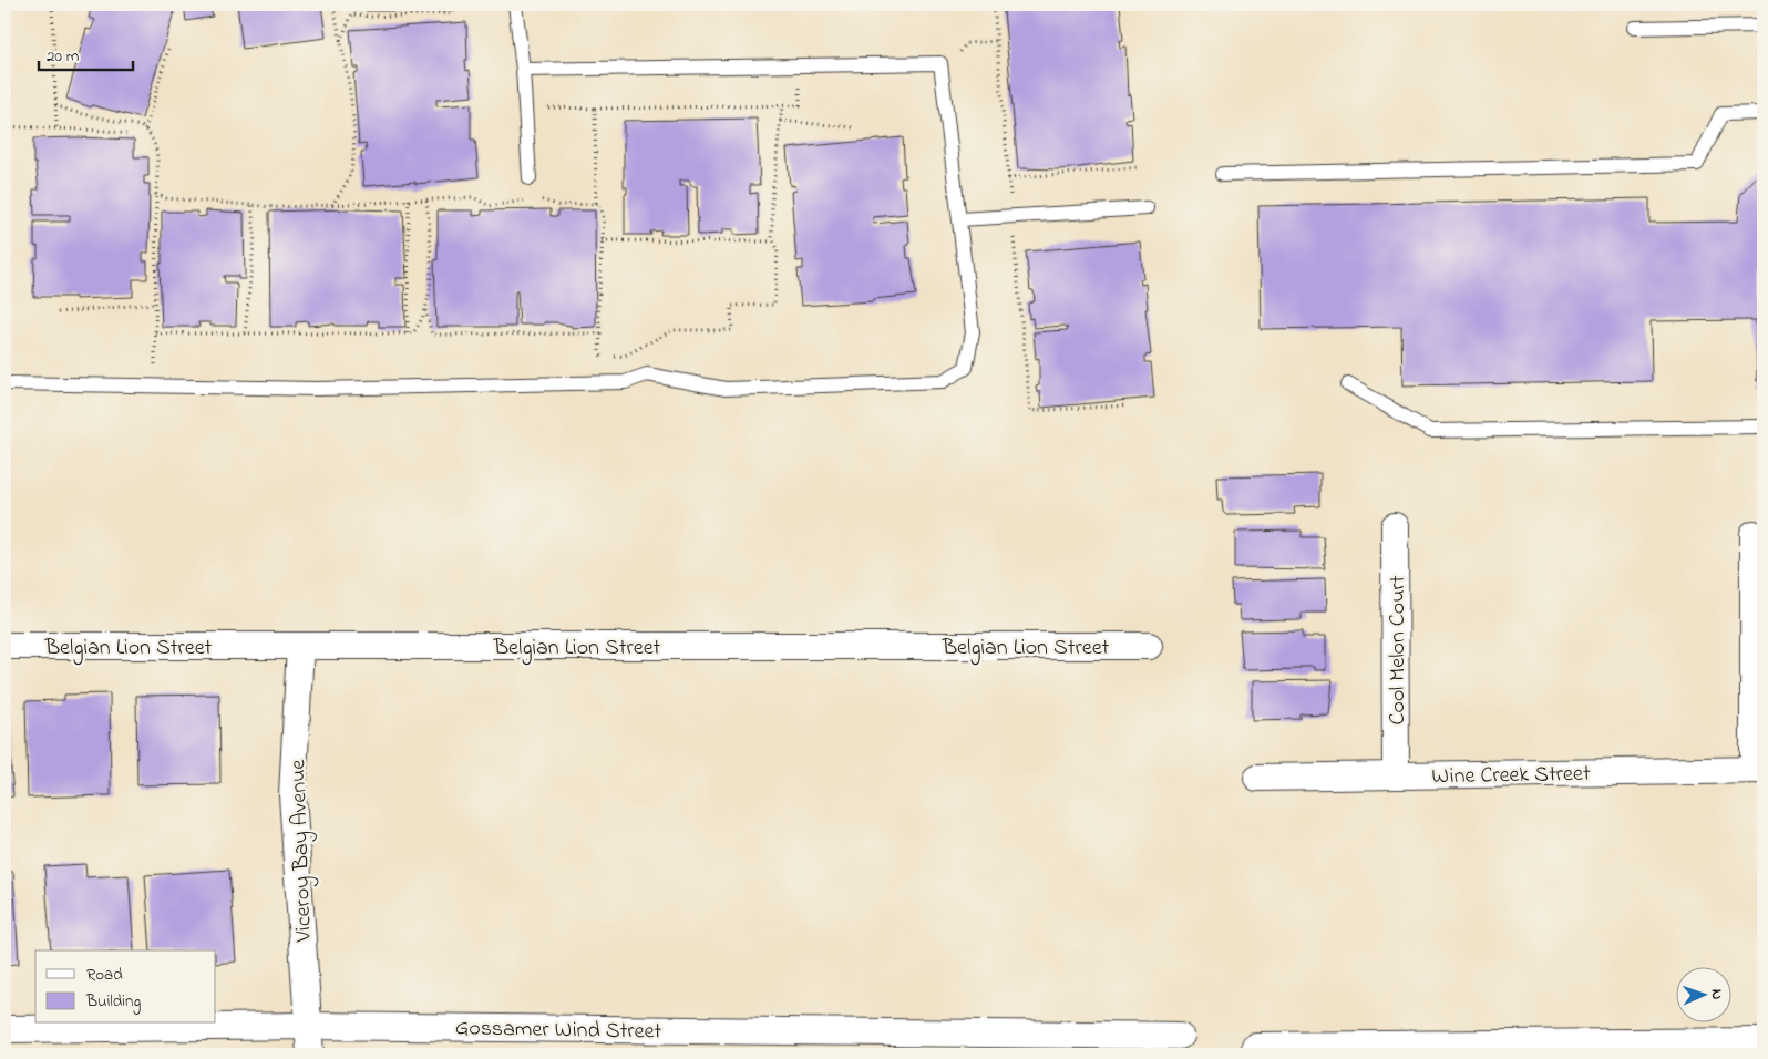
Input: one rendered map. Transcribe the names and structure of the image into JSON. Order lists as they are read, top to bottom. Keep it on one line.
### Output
{"streets":{"street":["Belgian Lion Street","Cool Melon Court","Wine Creek Street","Viceroy Bay Avenue","Gossamer Wind Street"]},"crossings":[["Belgian Lion Street","Viceroy Bay Avenue"],["Cool Melon Court","Wine Creek Street"],["Viceroy Bay Avenue","Gossamer Wind Street"]],"legend":["Road","Building"],"scale_bar":"20 m","north":"right"}
